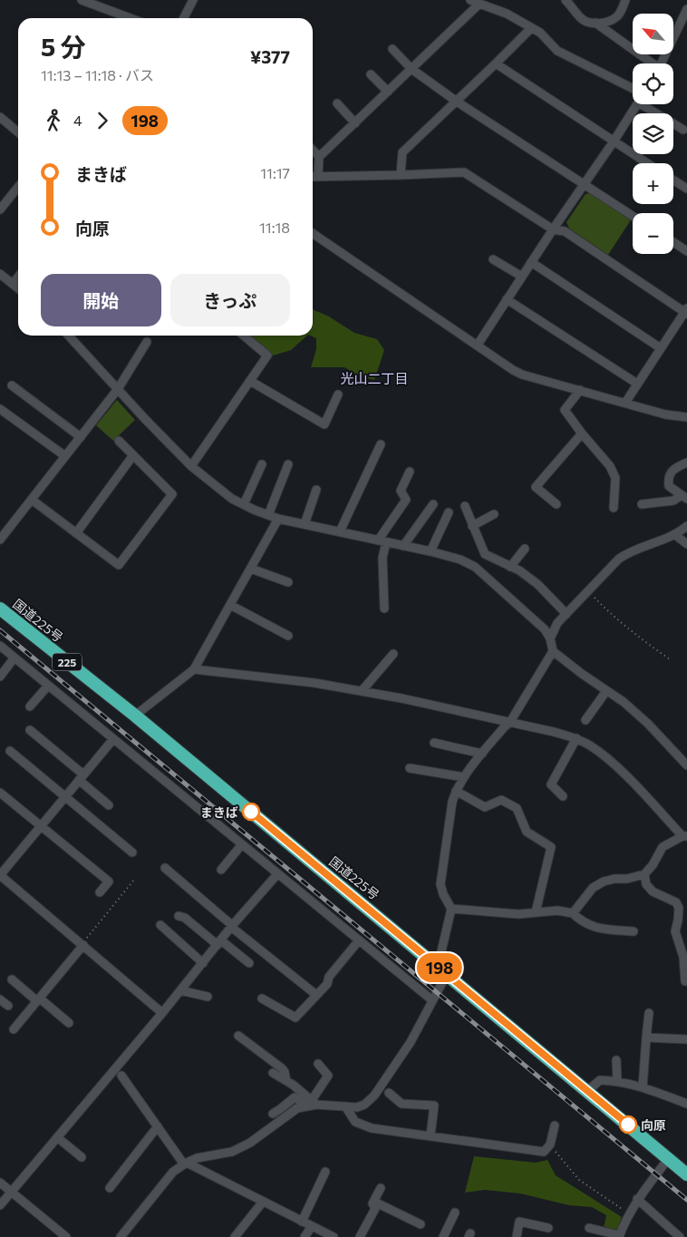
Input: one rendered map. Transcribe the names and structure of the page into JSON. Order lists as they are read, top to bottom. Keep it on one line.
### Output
{"streets":{"highway":["国道225号","225"]},"districts":["光山二丁目"],"places":["まきば","向原"],"lines":["bus line 198"],"north":"top left","page":{"on_map":"198","map_buttons":["+","−"],"heading":["5 分","11:13 – 11:18 · バス","¥377"],"legs":["4","198"],"list":[{"name":"まきば","value":"11:17"},{"name":"向原","value":"11:18"}],"buttons":["開始","きっぷ"]}}
